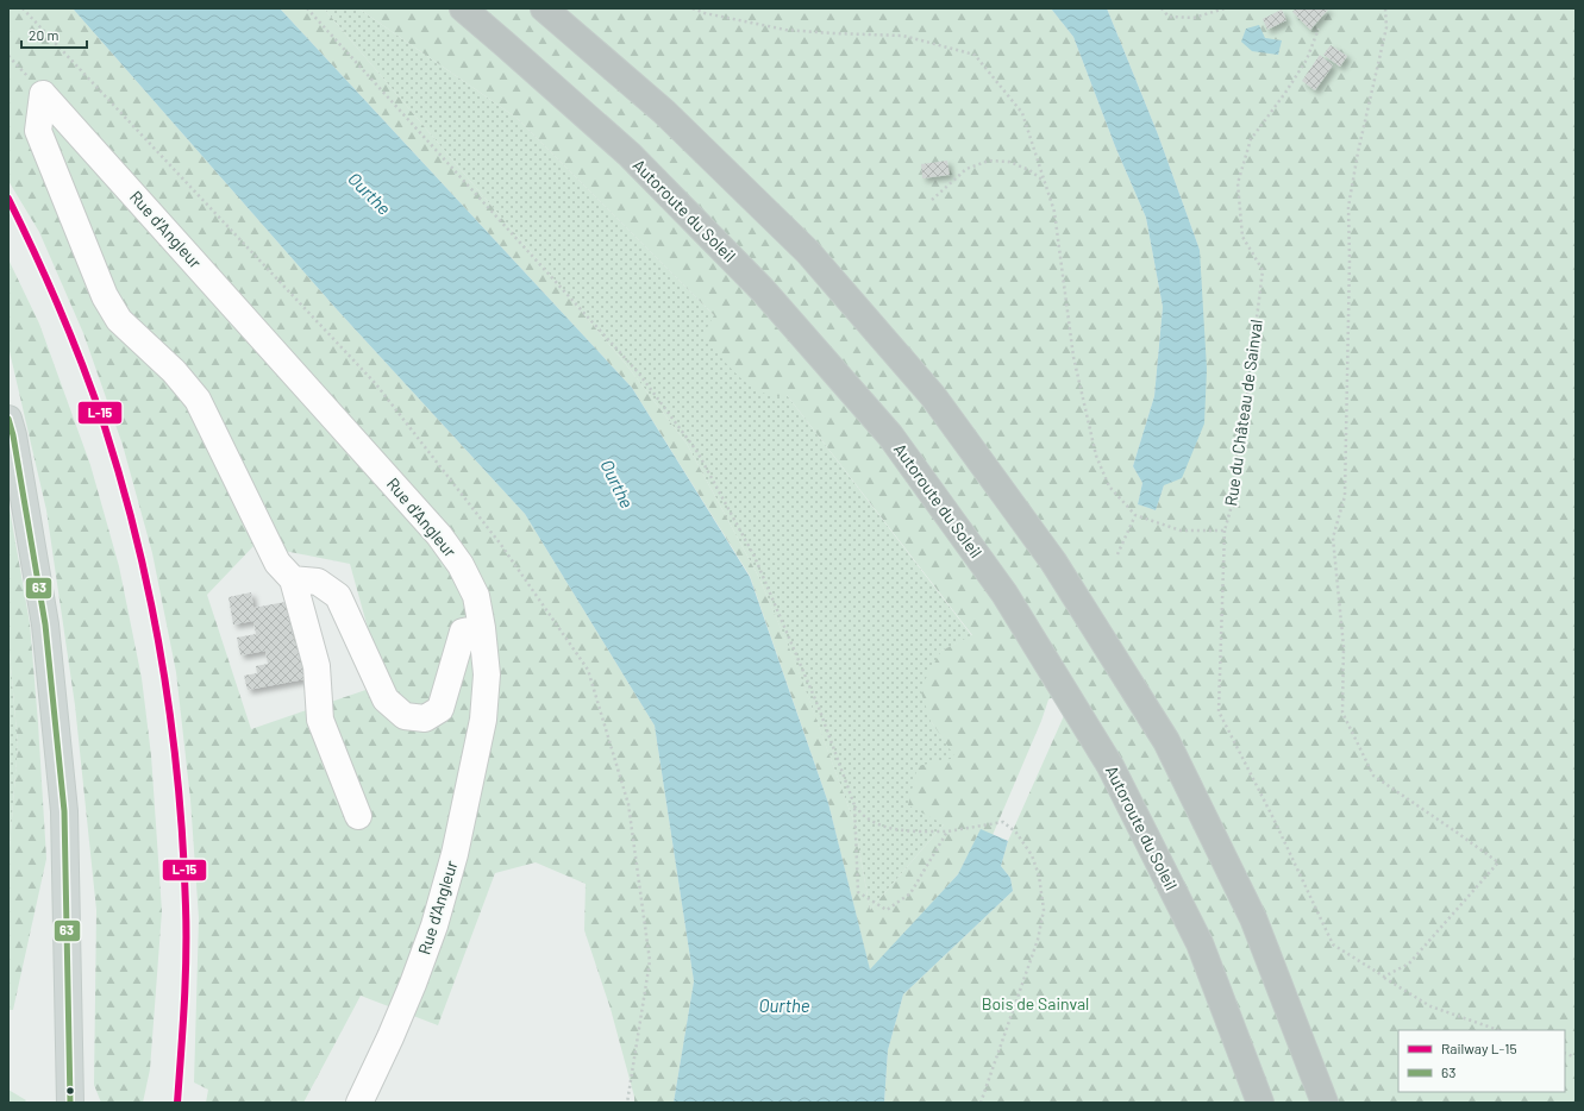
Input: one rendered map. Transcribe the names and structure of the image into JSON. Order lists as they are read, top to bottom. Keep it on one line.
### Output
{"streets":{"highway":["Autoroute du Soleil"],"street":["Rue d'Angleur"],"path":["Rue du Château de Sainval"]},"water":["Ourthe"],"parks":["Bois de Sainval"],"lines":["rail line L-15","transit line 63"],"legend":["Railway L-15","63"],"scale_bar":"20 m"}
